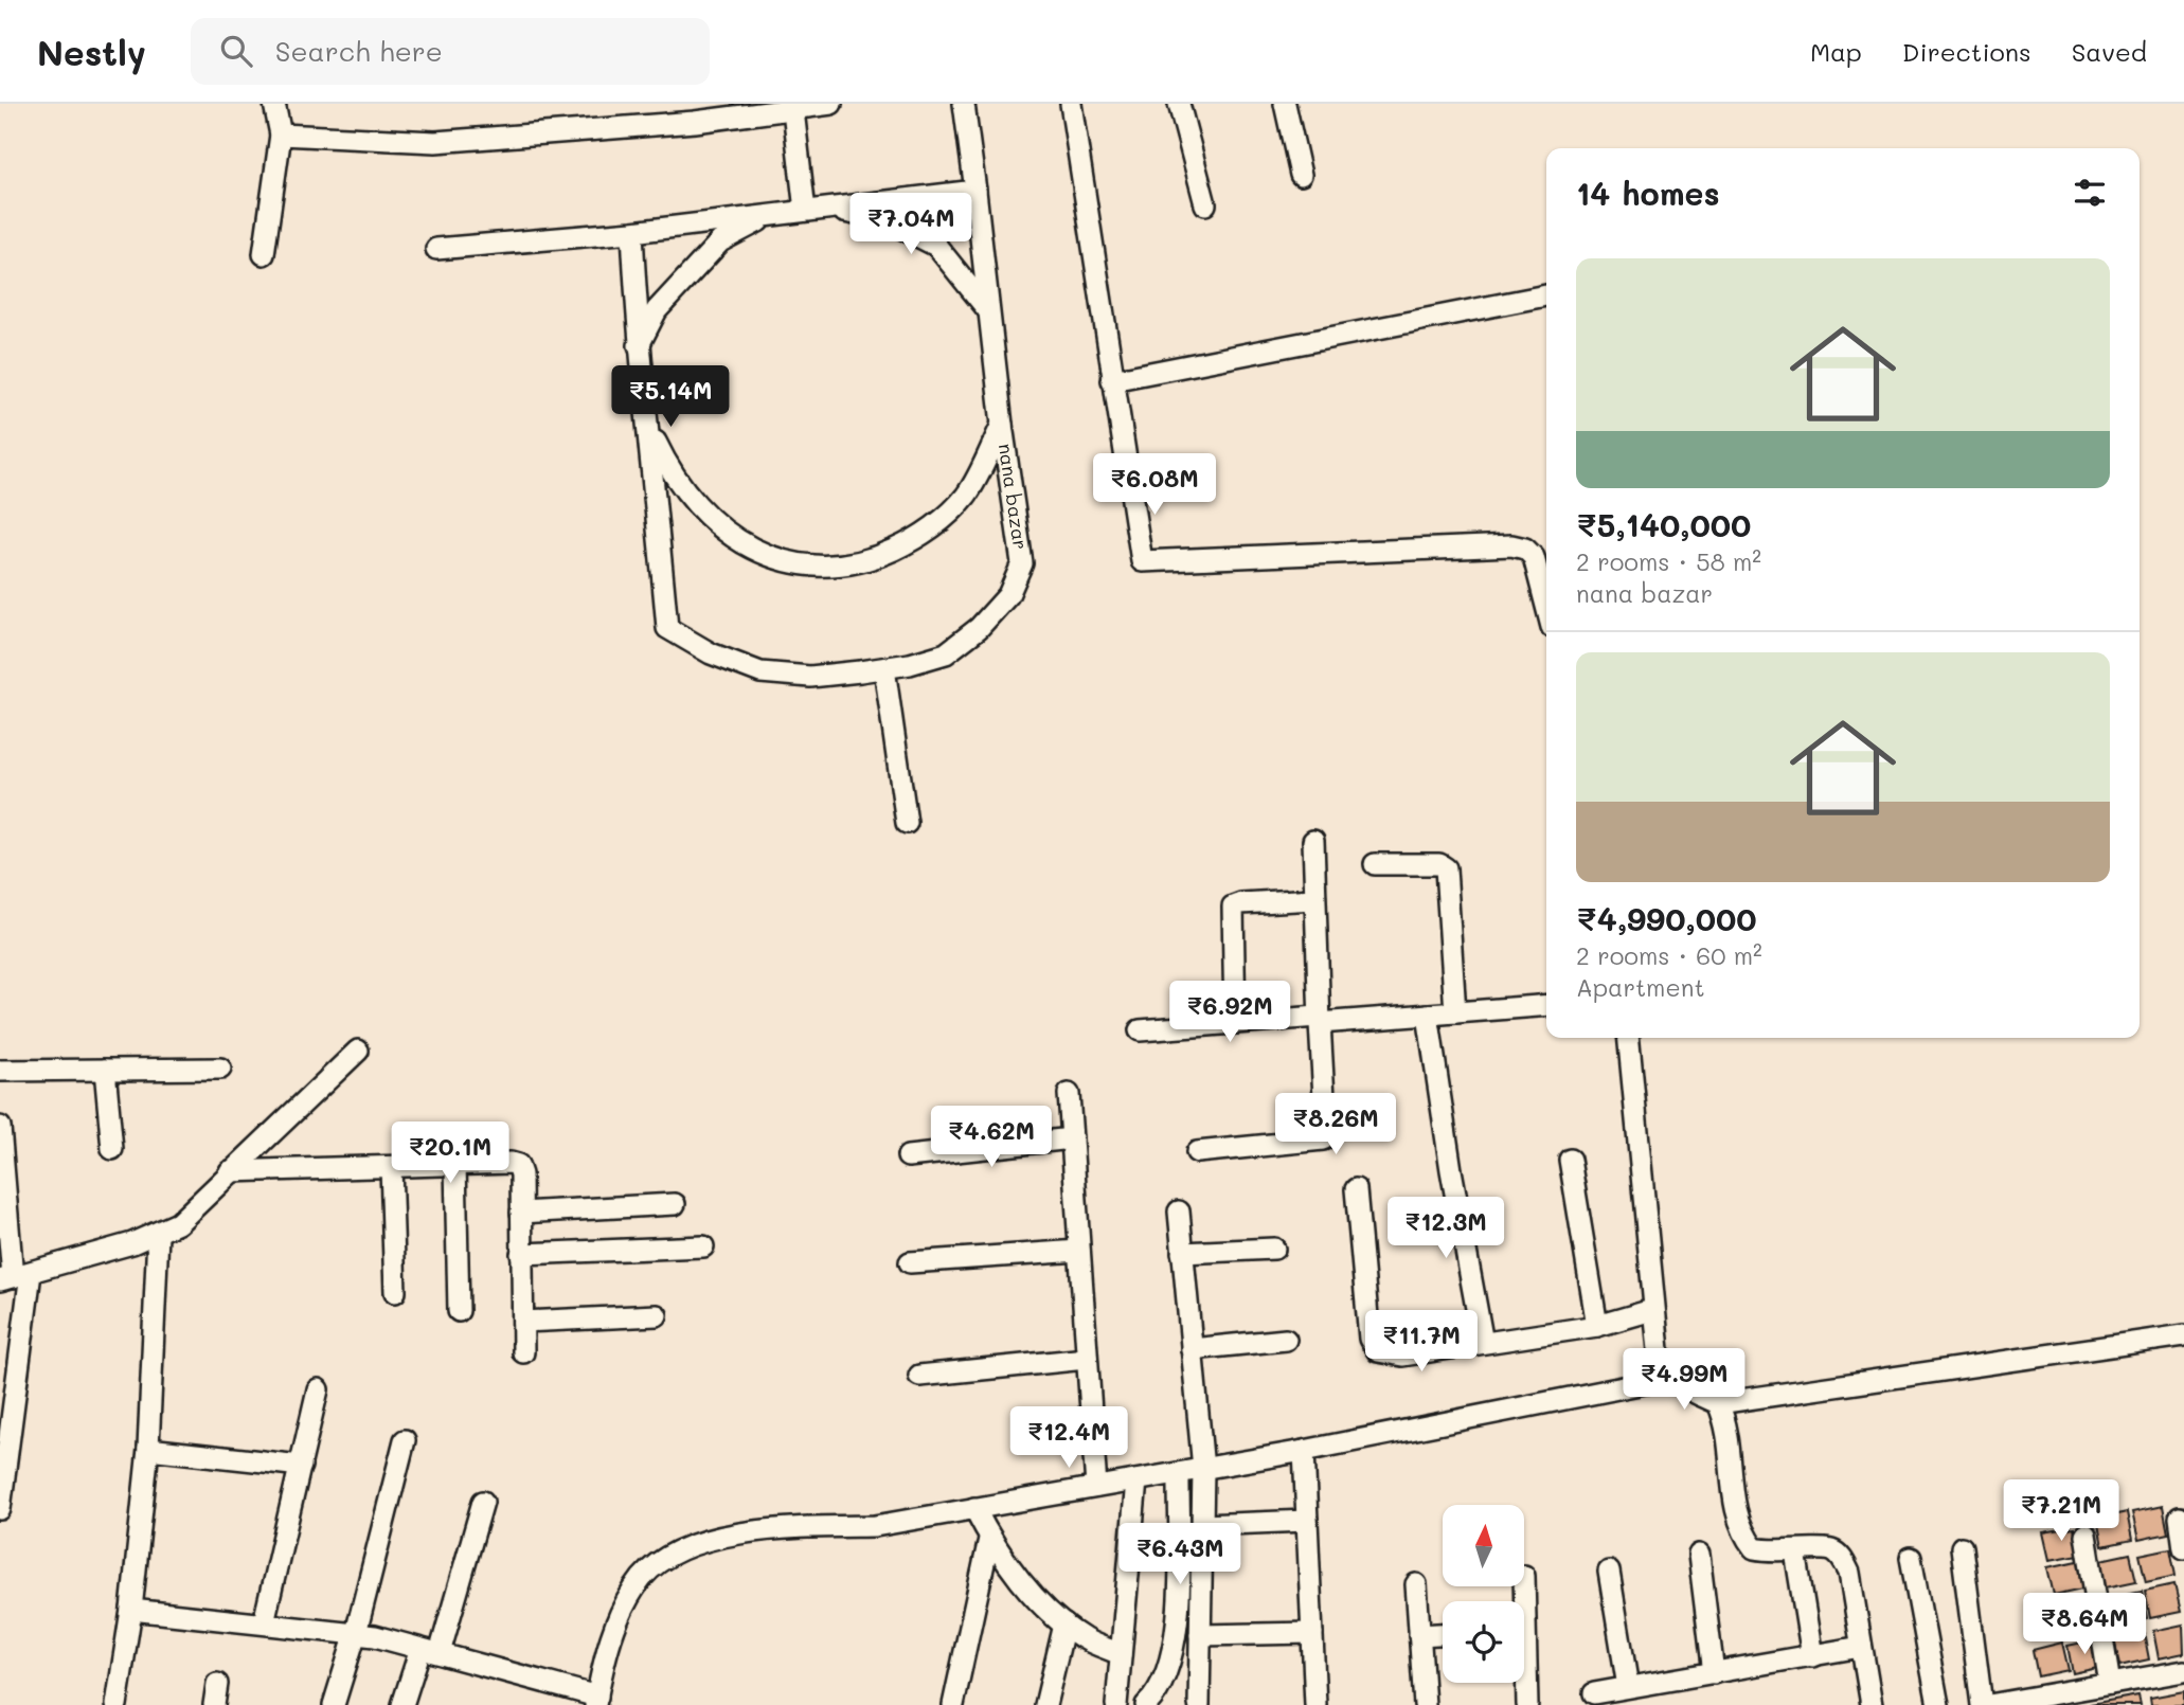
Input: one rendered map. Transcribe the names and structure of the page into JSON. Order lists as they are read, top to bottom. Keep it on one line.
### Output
{"streets":{"street":["nana bazar"]},"north":"top","page":{"header":"Nestly","search":"Search here","nav":["Map","Directions","Saved"],"heading":"14 homes","price":["₹7.04M","₹5.14M","₹6.08M","₹6.92M","₹8.26M","₹4.62M","₹20.1M","₹12.3M","₹11.7M","₹4.99M","₹12.4M","₹7.21M","₹6.43M","₹8.64M"],"list":[{"name":"₹5,140,000","note":"2 rooms · 58 m² · nana bazar"},{"name":"₹4,990,000","note":"2 rooms · 60 m² · Apartment"}]}}
